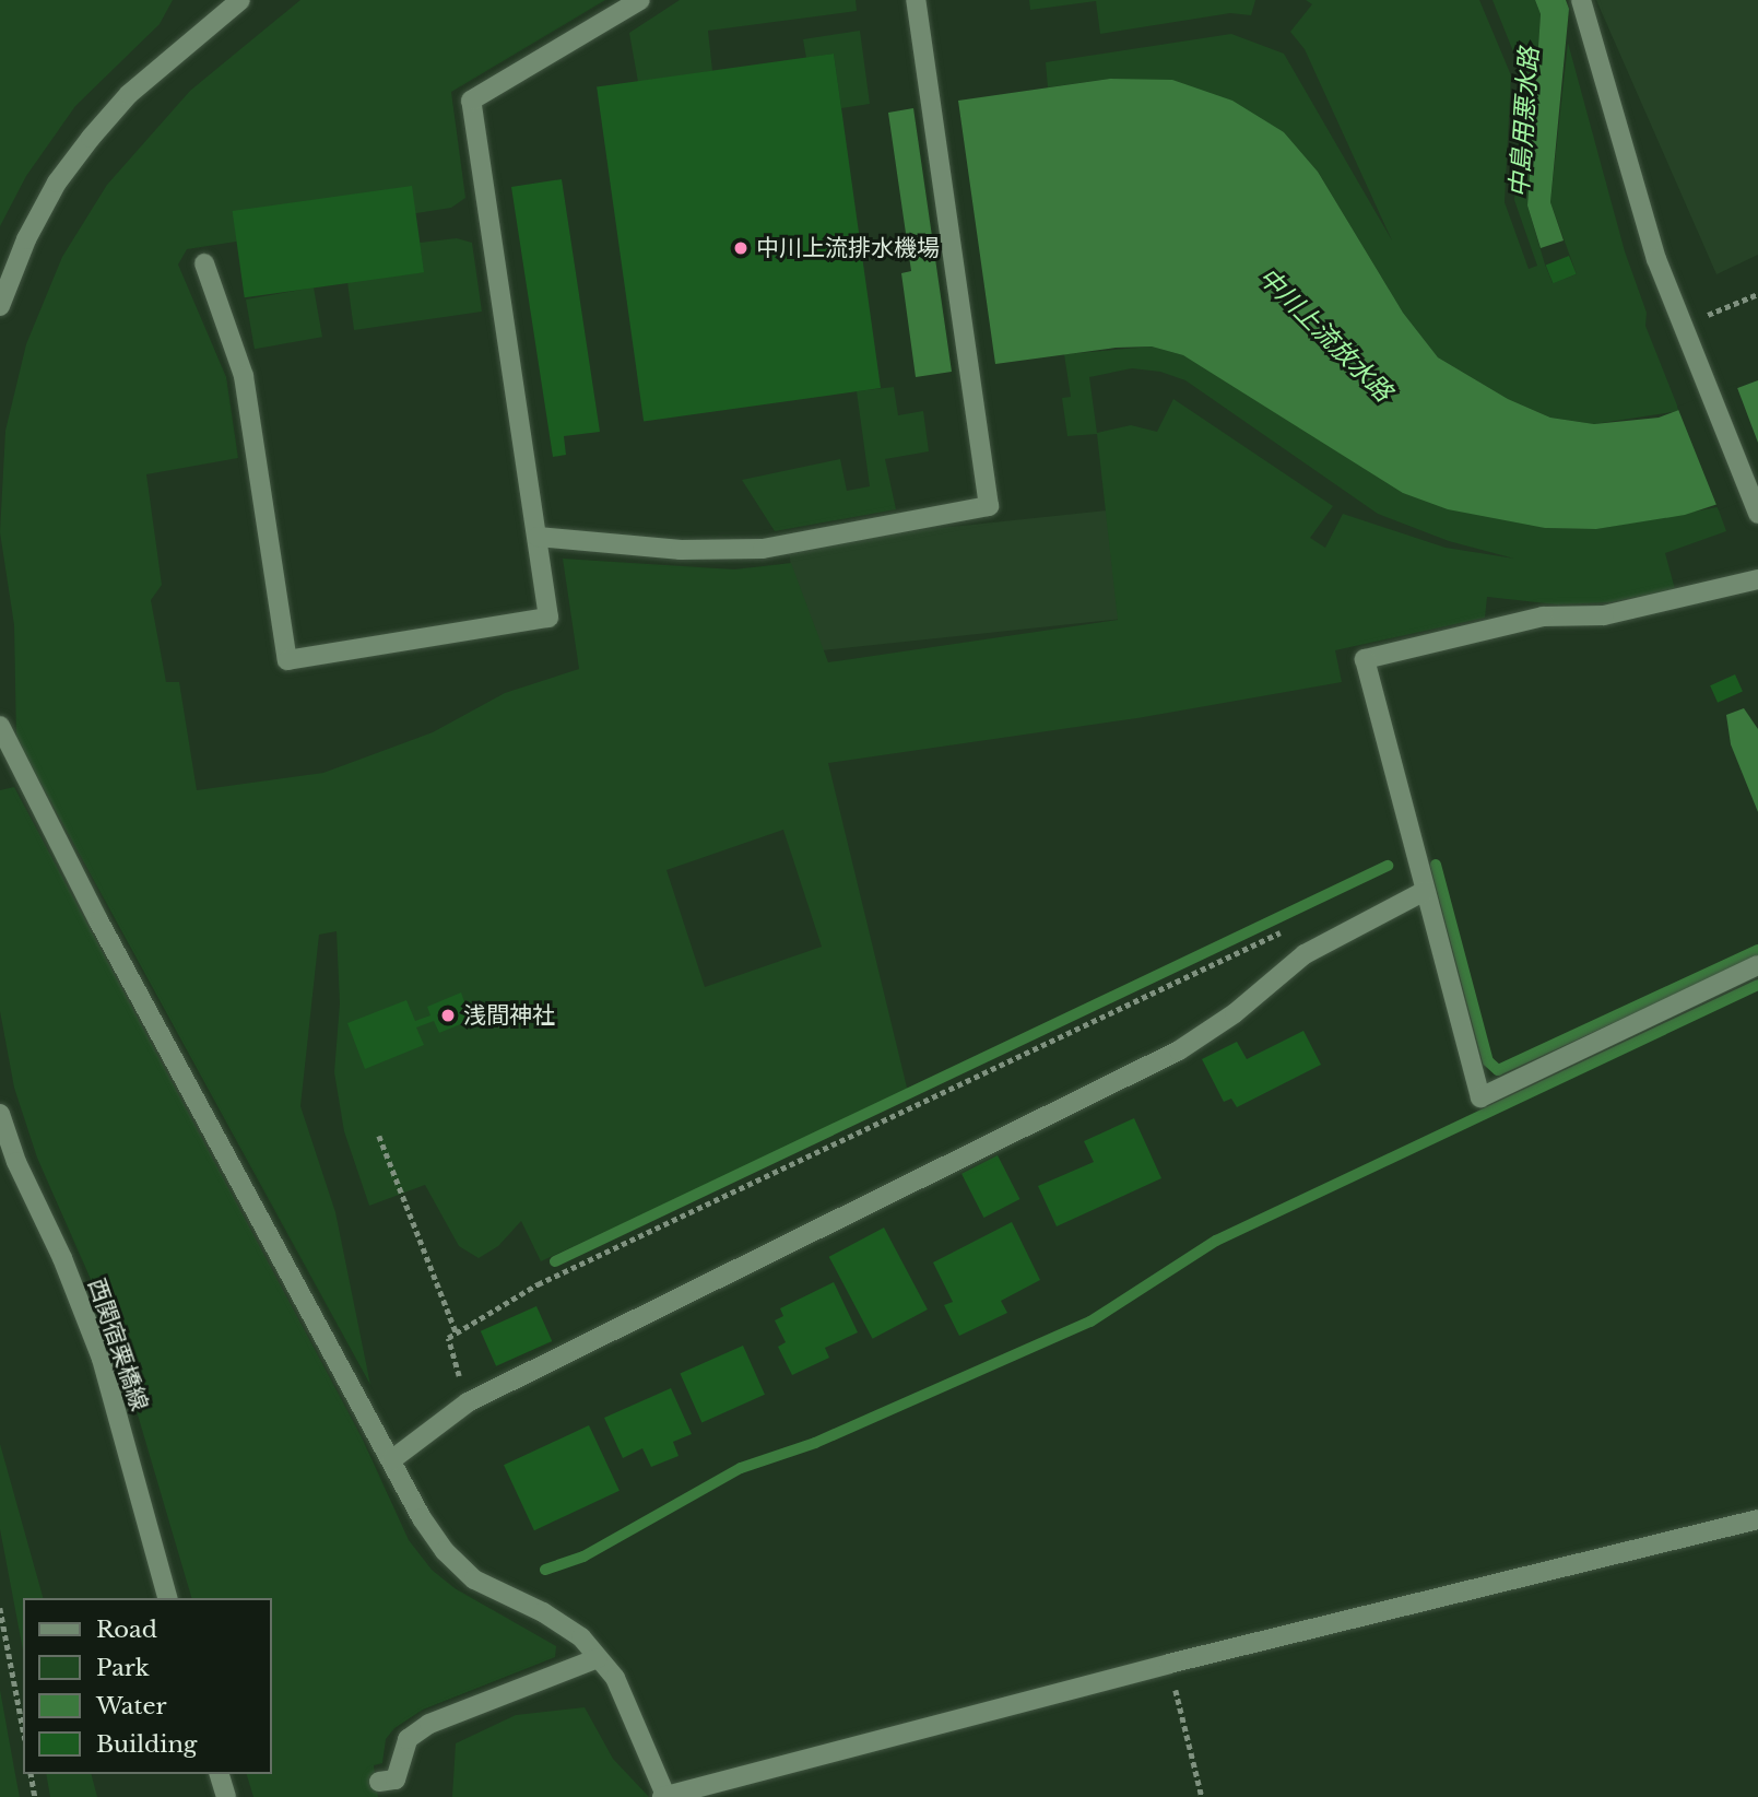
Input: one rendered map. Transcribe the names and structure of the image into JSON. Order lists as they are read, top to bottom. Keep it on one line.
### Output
{"streets":{"street":["西関宿栗橋線"]},"water":["中島用悪水路","中川上流放水路"],"places":["中川上流排水機場","浅間神社"],"legend":["Road","Park","Water","Building"]}
